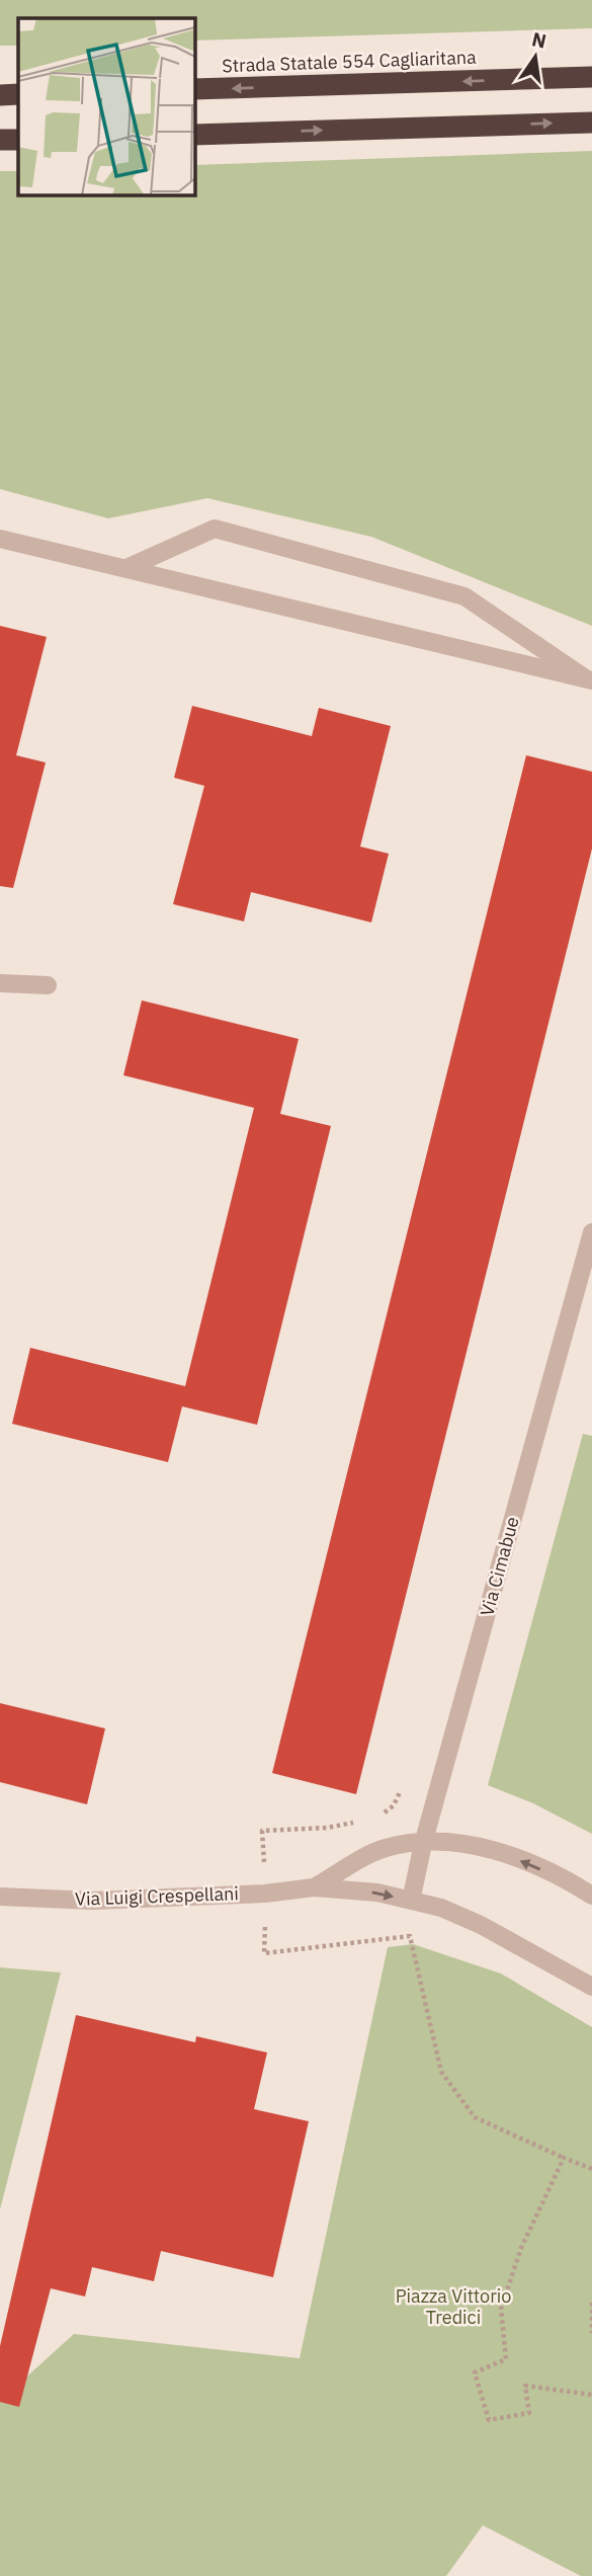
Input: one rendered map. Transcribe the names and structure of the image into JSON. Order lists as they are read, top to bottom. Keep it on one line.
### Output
{"streets":{"highway":["Strada Statale 554 Cagliaritana"],"street":["Via Cimabue","Via Luigi Crespellani"]},"crossings":[["Via Cimabue","Via Luigi Crespellani"]],"parks":["Piazza Vittorio Tredici"],"north":"top"}
